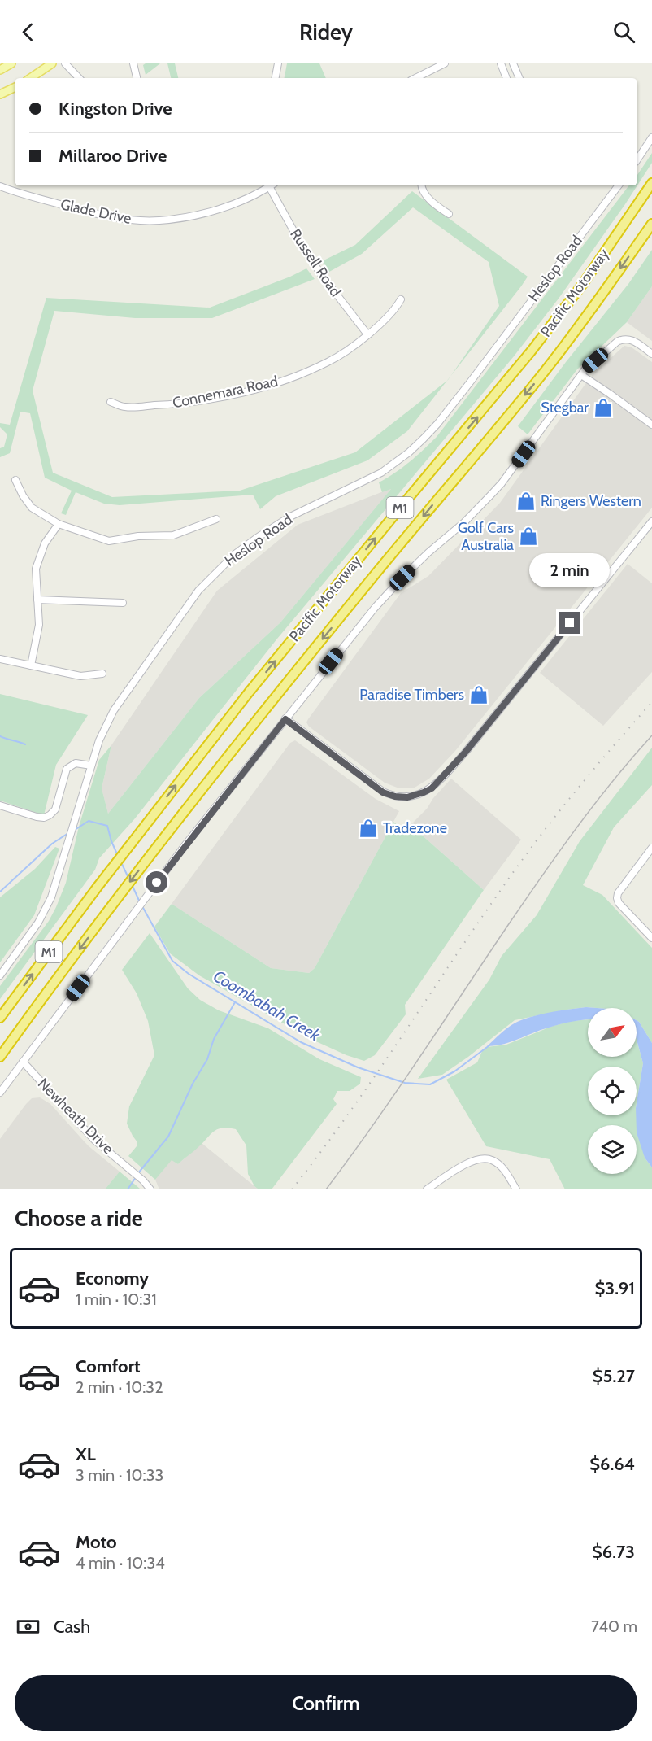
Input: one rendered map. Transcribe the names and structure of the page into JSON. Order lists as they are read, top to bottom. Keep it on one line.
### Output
{"streets":{"highway":["Pacific Motorway","M1"],"street":["Glade Drive","Russell Road","Heslop Road","Connemara Road","Newheath Drive"]},"crossings":[["Russell Road","Connemara Road"]],"water":["Coombabah Creek"],"places":{"shop":["Stegbar","Ringers Western","Golf Cars Australia","Paradise Timbers","Tradezone"]},"north":"top right","page":{"header":"Ridey","banner":["Kingston Drive","Millaroo Drive"],"bubble":"2 min","heading":"Choose a ride","list":[{"name":"Economy","note":"1 min · 10:31","value":"$3.91"},{"name":"Comfort","note":"2 min · 10:32","value":"$5.27"},{"name":"XL","note":"3 min · 10:33","value":"$6.64"},{"name":"Moto","note":"4 min · 10:34","value":"$6.73"}],"pay":["Cash","740 m"],"buttons":"Confirm"}}
